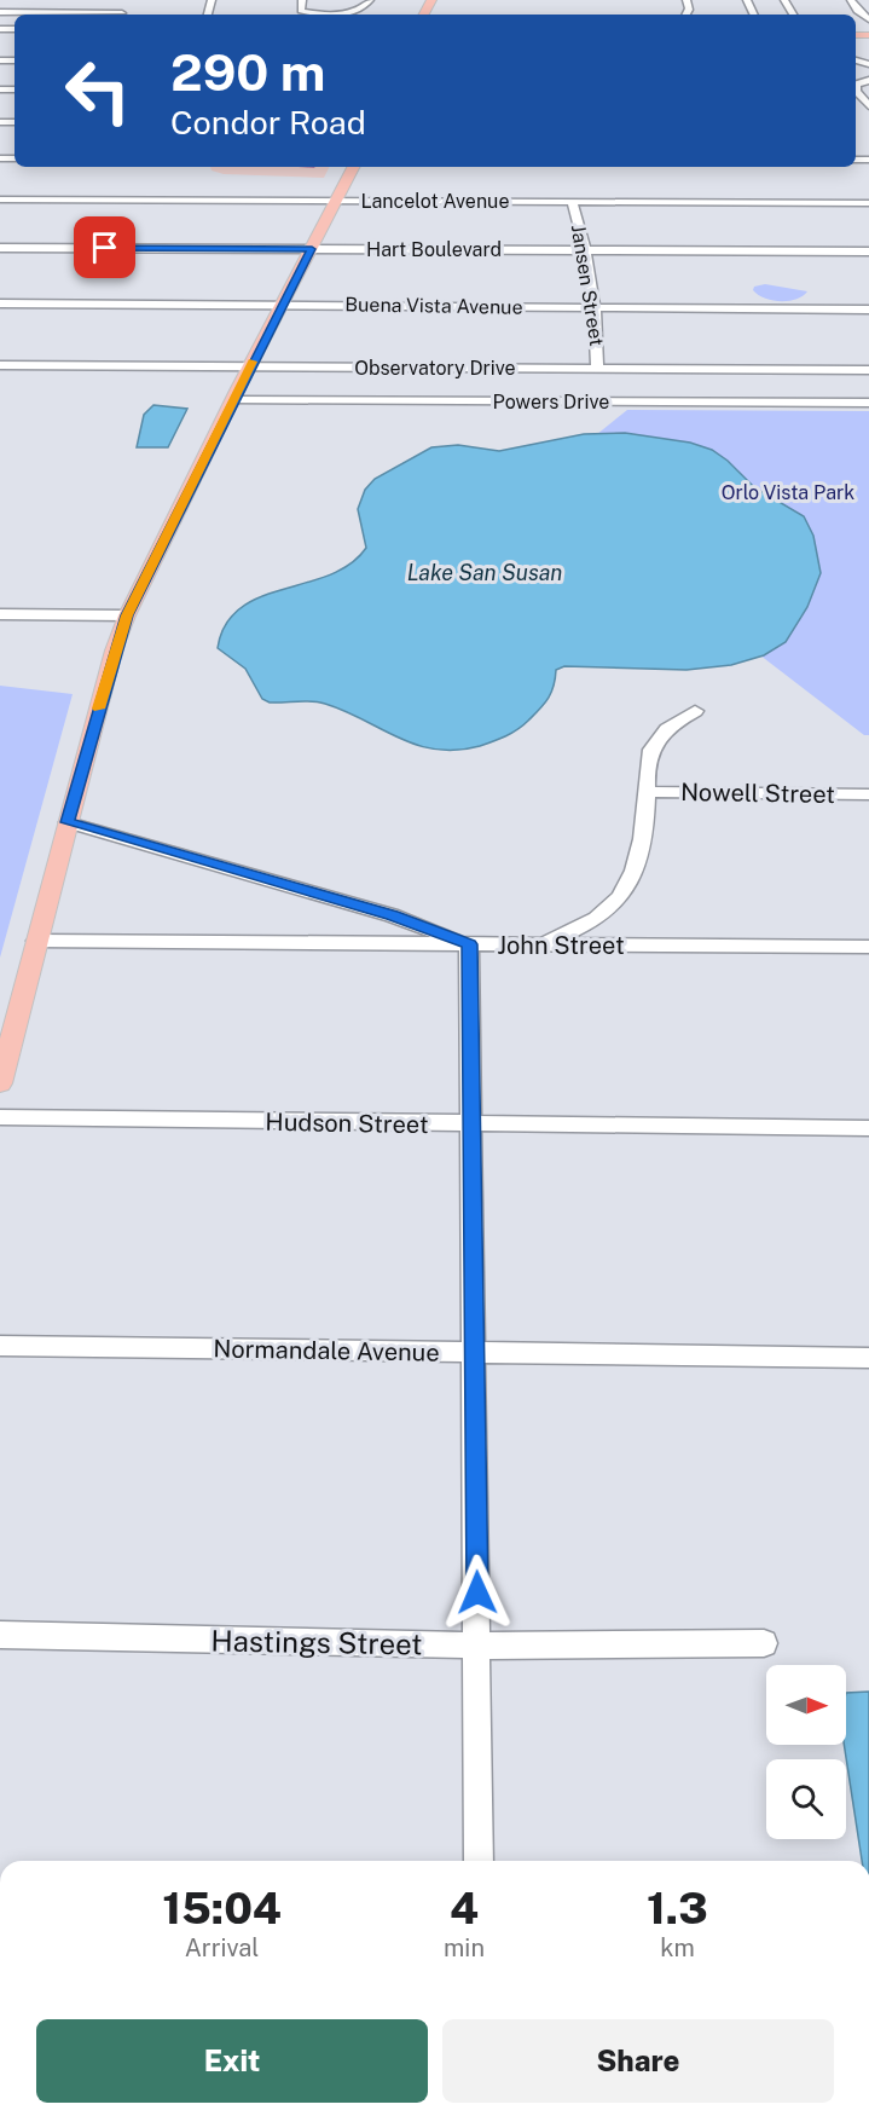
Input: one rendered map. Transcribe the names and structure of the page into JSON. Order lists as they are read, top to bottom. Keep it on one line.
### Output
{"streets":{"street":["Lancelot Avenue","Hart Boulevard","Jansen Street","Buena Vista Avenue","Observatory Drive","Powers Drive","Nowell Street","John Street","Hudson Street","Normandale Avenue","Hastings Street"]},"crossings":[["Lancelot Avenue","Jansen Street"],["Hart Boulevard","Jansen Street"],["Jansen Street","Buena Vista Avenue"],["Jansen Street","Observatory Drive"]],"water":["Lake San Susan"],"parks":["Orlo Vista Park"],"north":"right","page":{"turn":["290 m","Condor Road"],"eta":["15:04","Arrival","4","min","1.3","km"],"buttons":["Exit","Share"]}}
